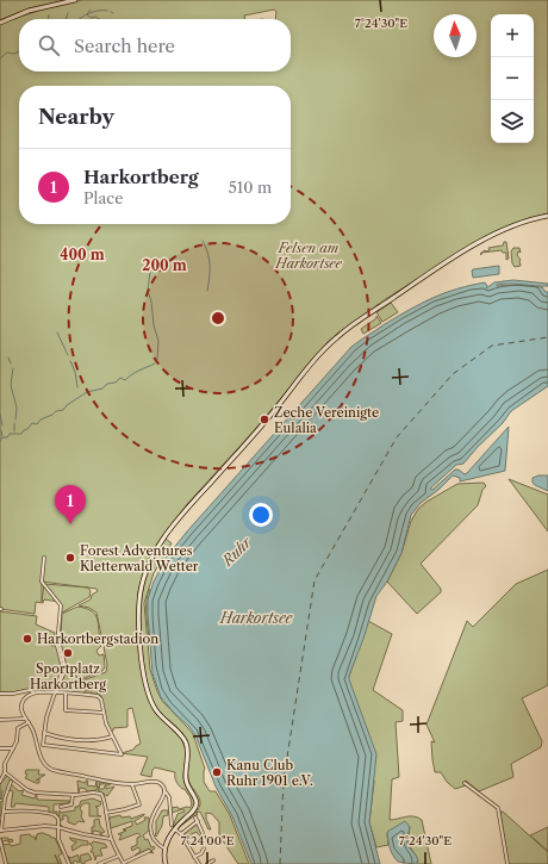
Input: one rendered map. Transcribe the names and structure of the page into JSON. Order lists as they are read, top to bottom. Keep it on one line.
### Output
{"water":["Ruhr","Harkortsee"],"parks":["Felsen am Harkortsee"],"places":["Zeche Vereinigte Eulalia","Forest Adventures Kletterwald Wetter","Harkortbergstadion","Sportplatz Harkortberg","Kanu Club Ruhr 1901 e.V."],"north":"top","page":{"map_buttons":["+","−"],"search":"Search here","heading":"Nearby","list":[{"mark":"1","name":"Harkortberg","note":"Place","value":"510 m"}],"pins":"1"},"coordinates":["7°24'30\"E","7°24'00\"E"],"rings":["400 m","200 m"]}
